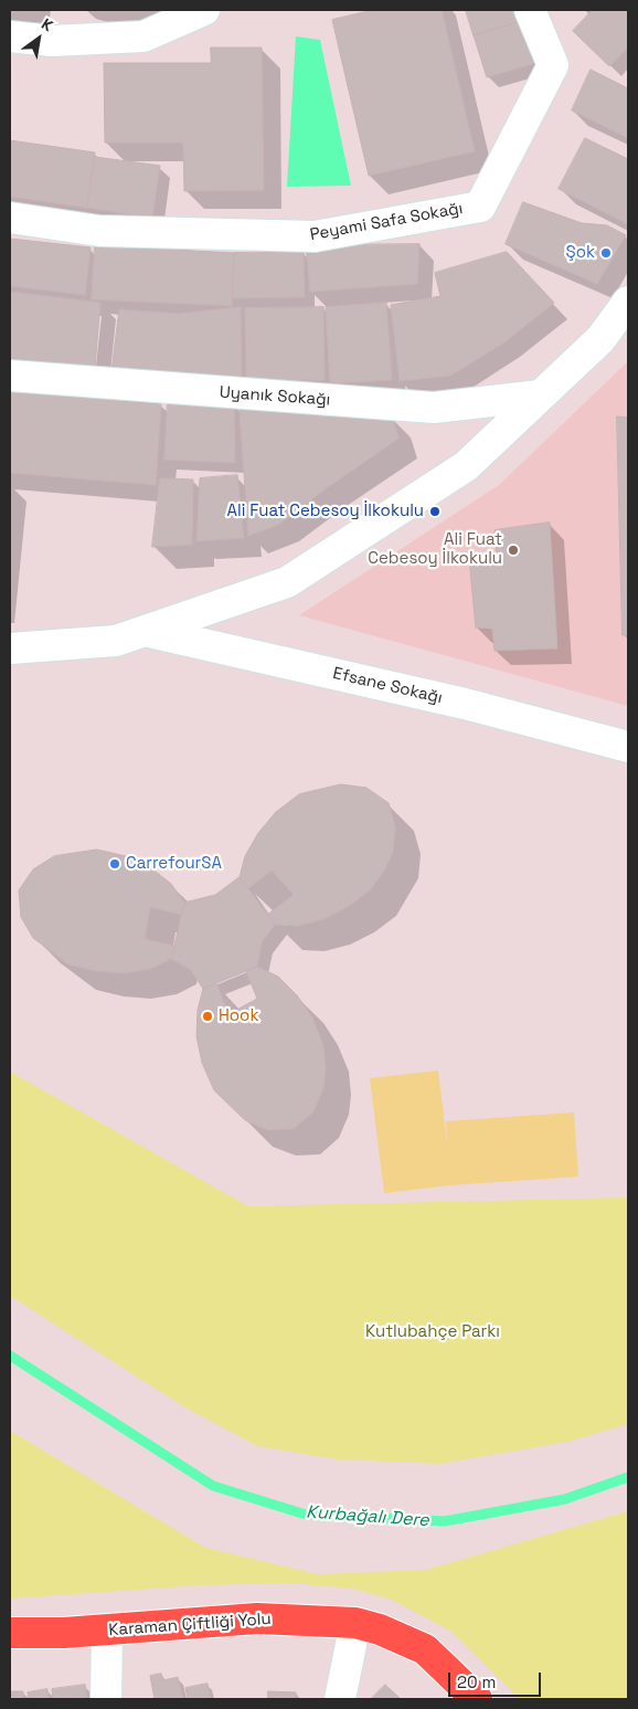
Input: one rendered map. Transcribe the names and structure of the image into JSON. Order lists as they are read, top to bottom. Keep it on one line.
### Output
{"streets":{"main road":["Karaman Çiftliği Yolu"],"street":["Peyami Safa Sokağı","Uyanık Sokağı","Efsane Sokağı"]},"water":["Kurbağalı Dere"],"parks":["Kutlubahçe Parkı"],"places":["Şok","Ali̇ Fuat Cebesoy İlkokulu","Ali Fuat Cebesoy İlkokulu","CarrefourSA","Hook"],"scale_bar":"20 m","north":"top right"}
